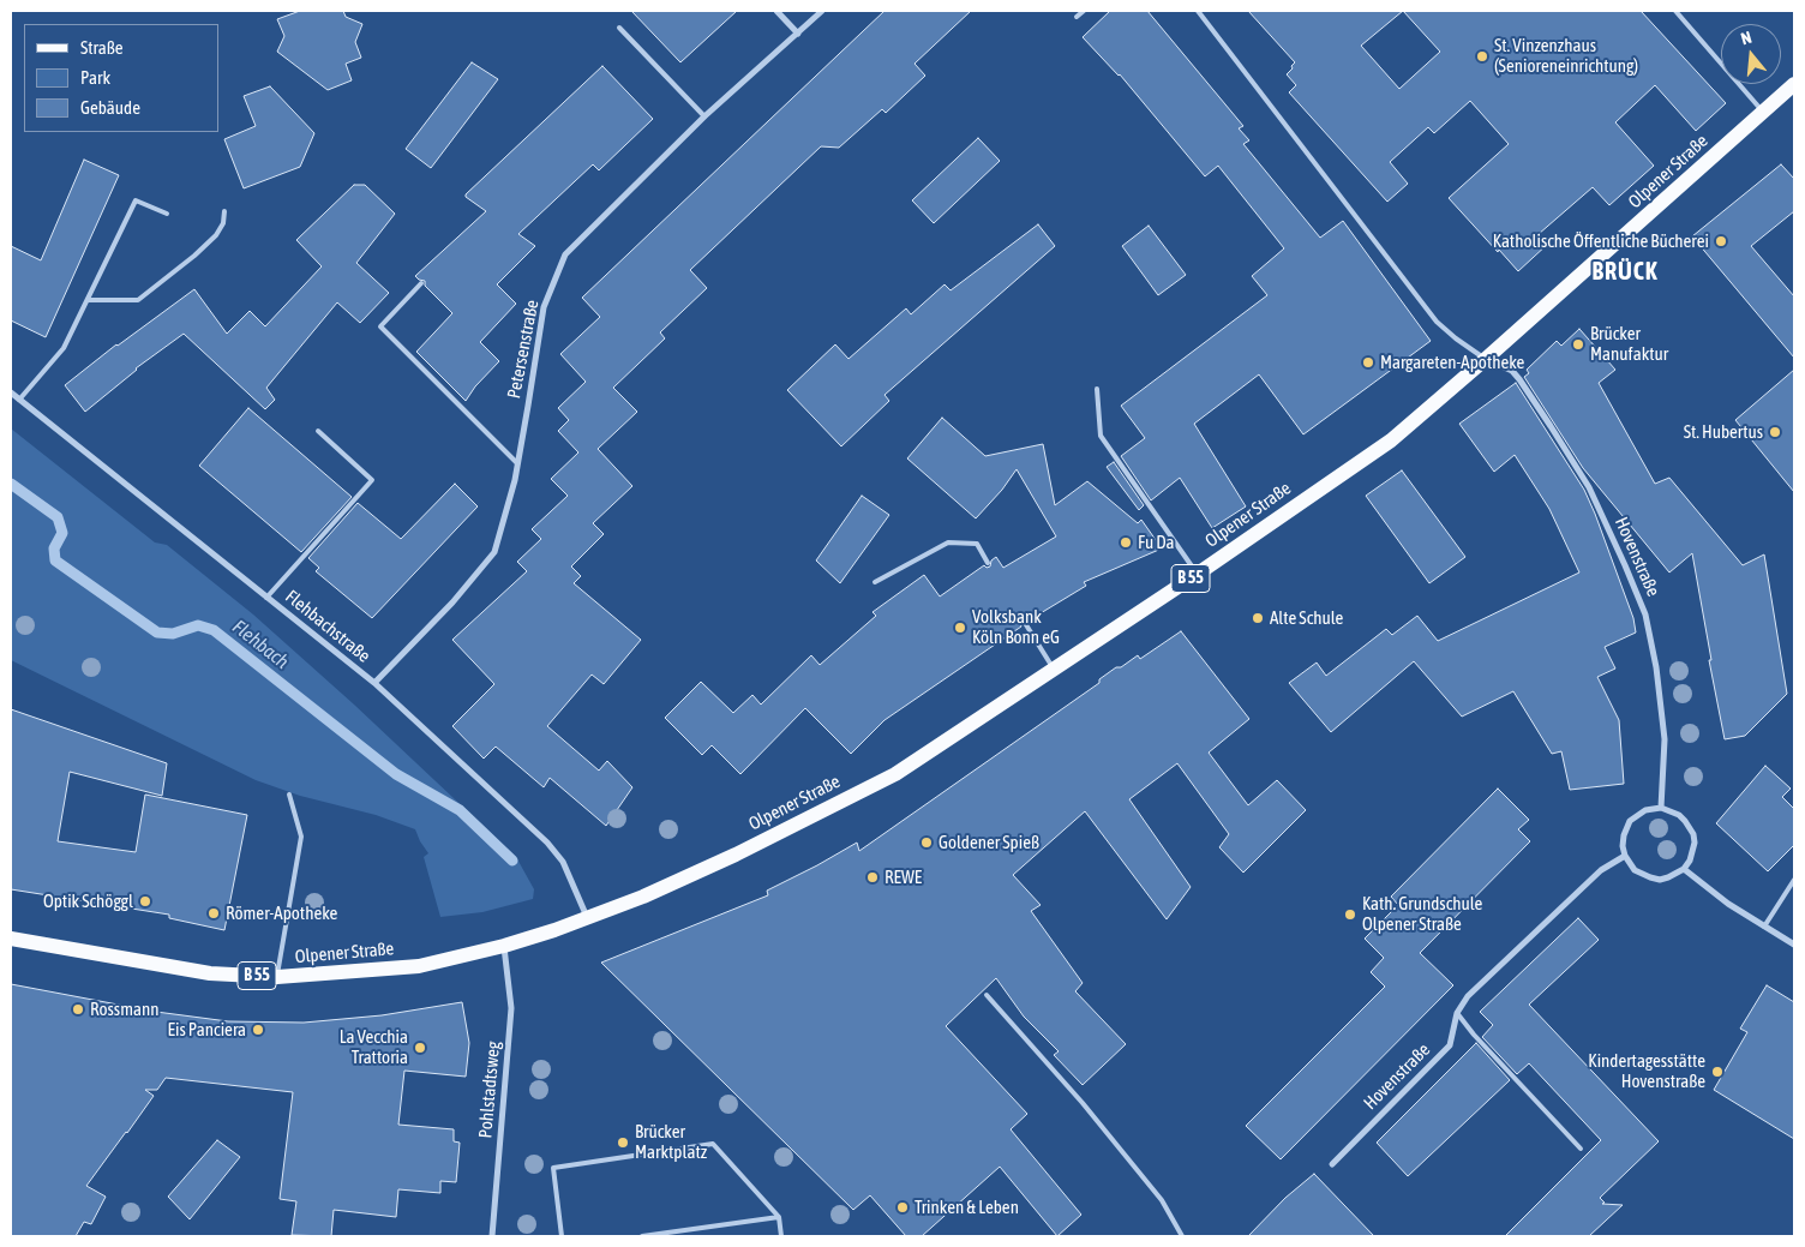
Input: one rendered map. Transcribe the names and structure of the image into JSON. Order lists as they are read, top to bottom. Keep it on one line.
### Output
{"streets":{"main road":["Olpener Straße","B 55"],"street":["Petersenstraße","Hovenstraße","Flehbachstraße","Pohlstadtsweg"]},"crossings":[["Olpener Straße","Hovenstraße"],["Olpener Straße","Flehbachstraße"],["Olpener Straße","Pohlstadtsweg"],["Petersenstraße","Flehbachstraße"]],"districts":["BRÜCK"],"water":["Flehbach"],"places":["St. Vinzenzhaus (Senioreneinrichtung)","Katholische Öffentliche Bücherei","Brücker Manufaktur","Margareten-Apotheke","St. Hubertus","Fu Da","Alte Schule","Volksbank Köln Bonn eG","Goldener Spieß","REWE","Optik Schöggl","Römer-Apotheke","Kath. Grundschule Olpener Straße","Rossmann","Eis Panciera","La Vecchia Trattoria","Kindertagesstätte Hovenstraße","Brücker Marktplatz","Trinken & Leben"],"legend":["Straße","Park","Gebäude"],"north":"top"}
